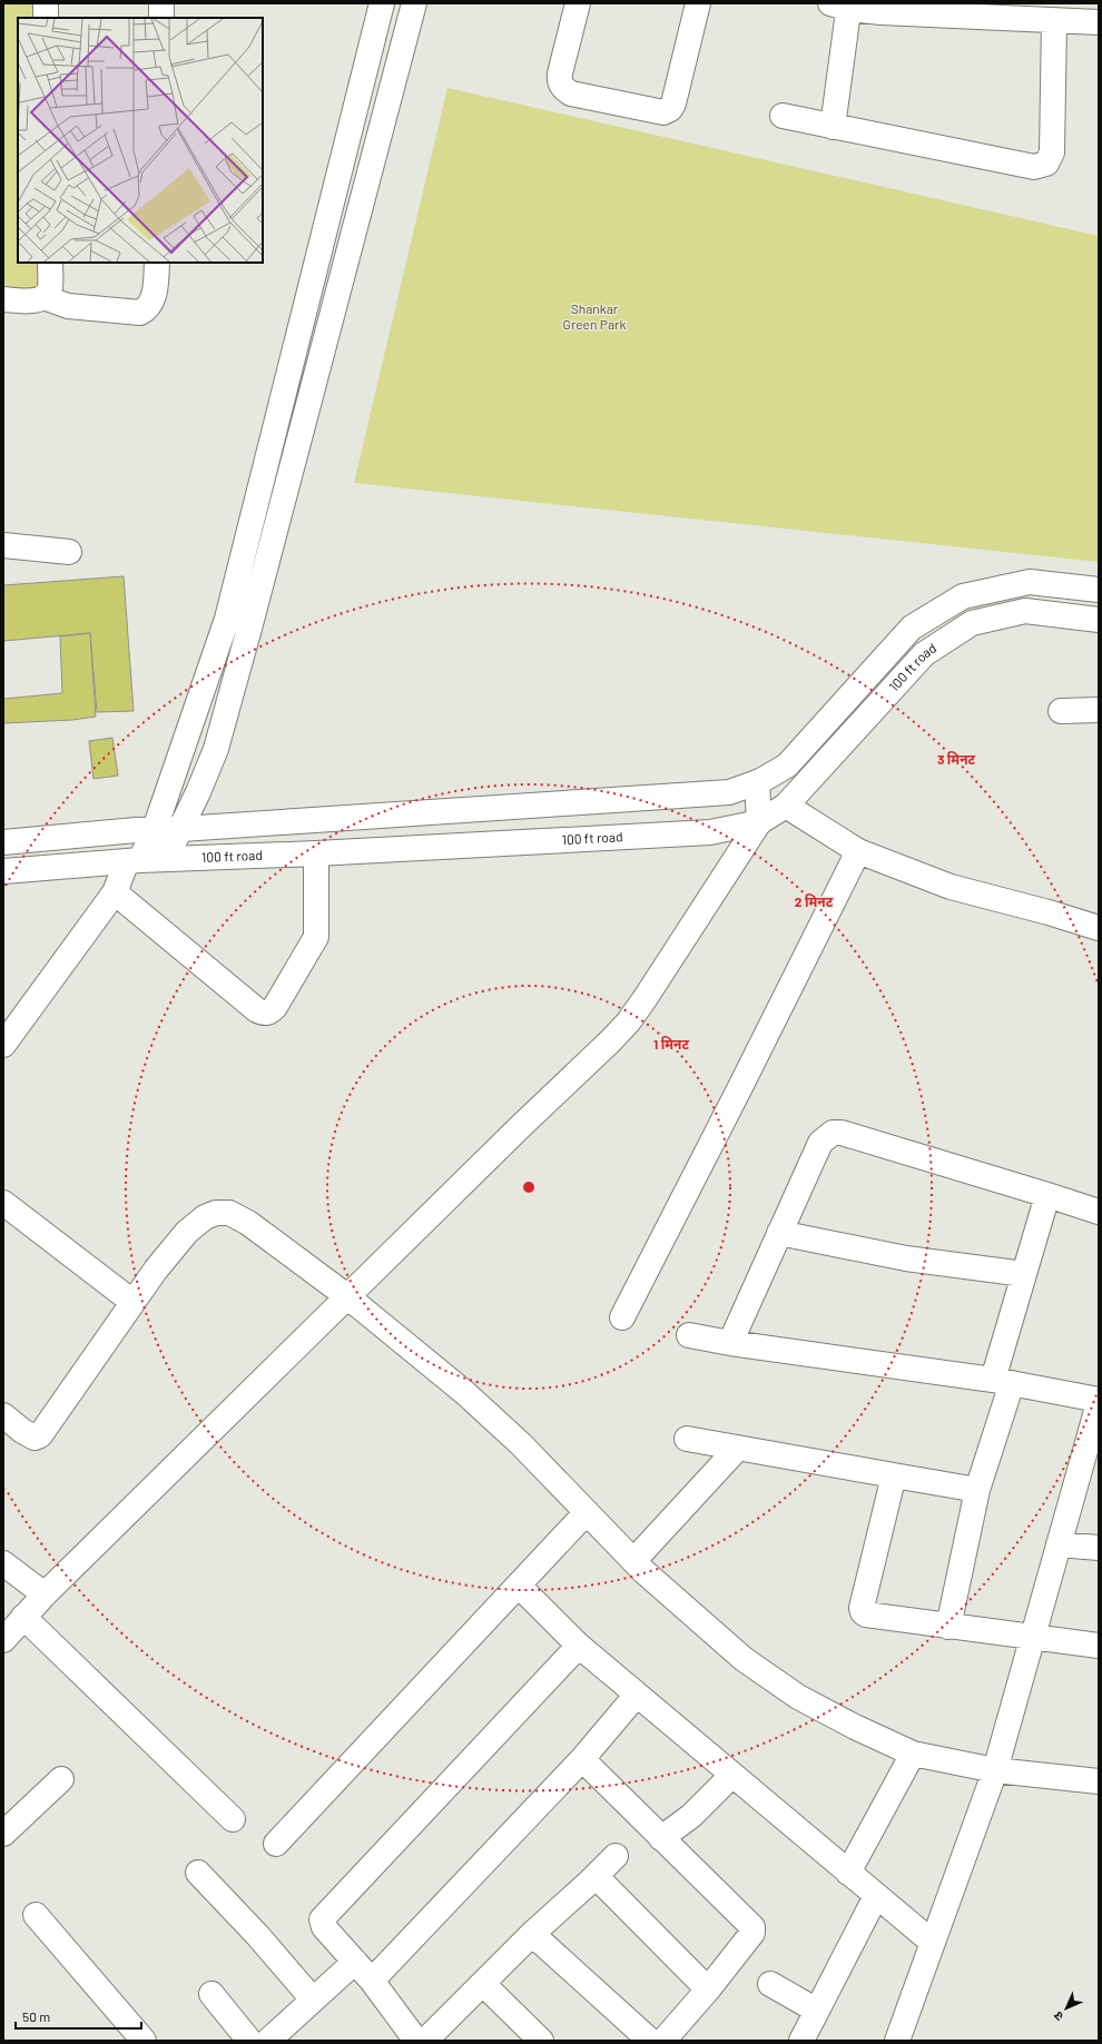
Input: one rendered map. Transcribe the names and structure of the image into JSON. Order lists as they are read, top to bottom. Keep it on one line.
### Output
{"streets":{"street":["100 ft road"]},"parks":["Shankar Green Park"],"scale_bar":"50 m","north":"bottom left","rings":["3 मिनट","2 मिनट","1 मिनट"]}
